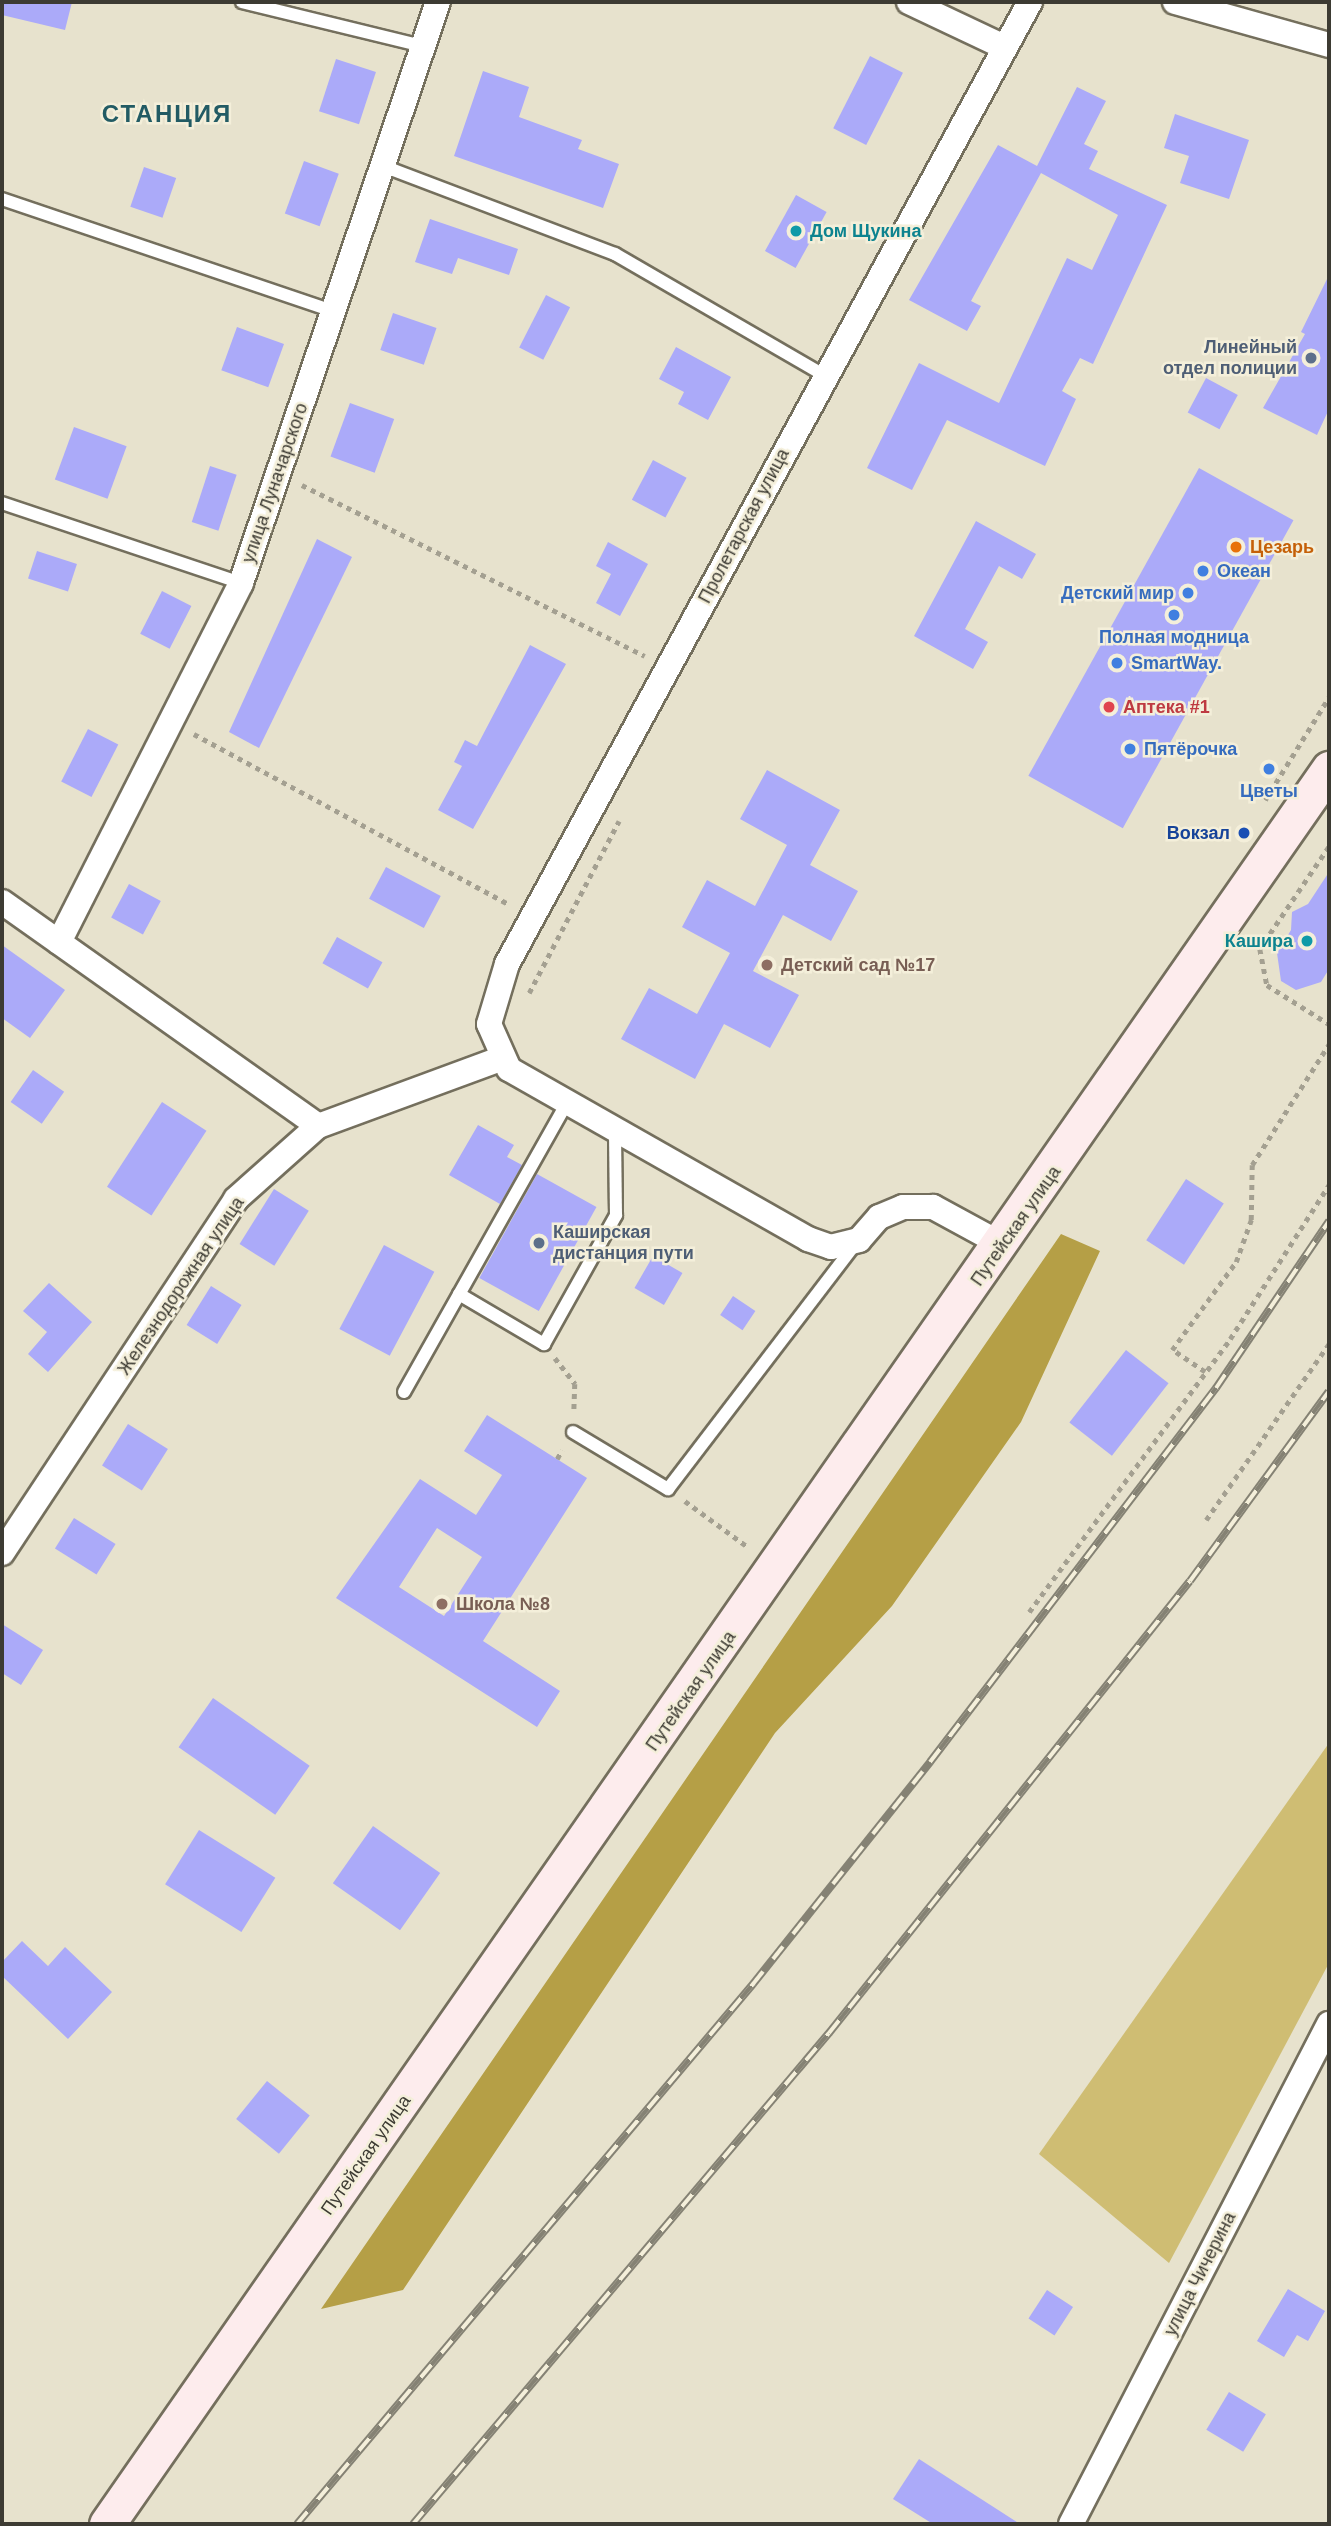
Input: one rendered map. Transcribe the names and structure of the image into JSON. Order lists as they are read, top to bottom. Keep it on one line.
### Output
{"streets":{"main road":["Путейская улица"],"street":["улица Луначарского","Пролетарская улица","Железнодорожная улица","улица Чичерина"]},"crossings":[["Пролетарская улица","Железнодорожная улица"]],"districts":["СТАНЦИЯ"],"places":["Дом Щукина","Линейный отдел полиции","Цезарь","Океан","Детский мир","Полная модница","SmartWay.","Аптека #1","Пятёрочка","Цветы","Вокзал","Кашира","Детский сад №17","Каширская дистанция пути","Школа №8"]}
